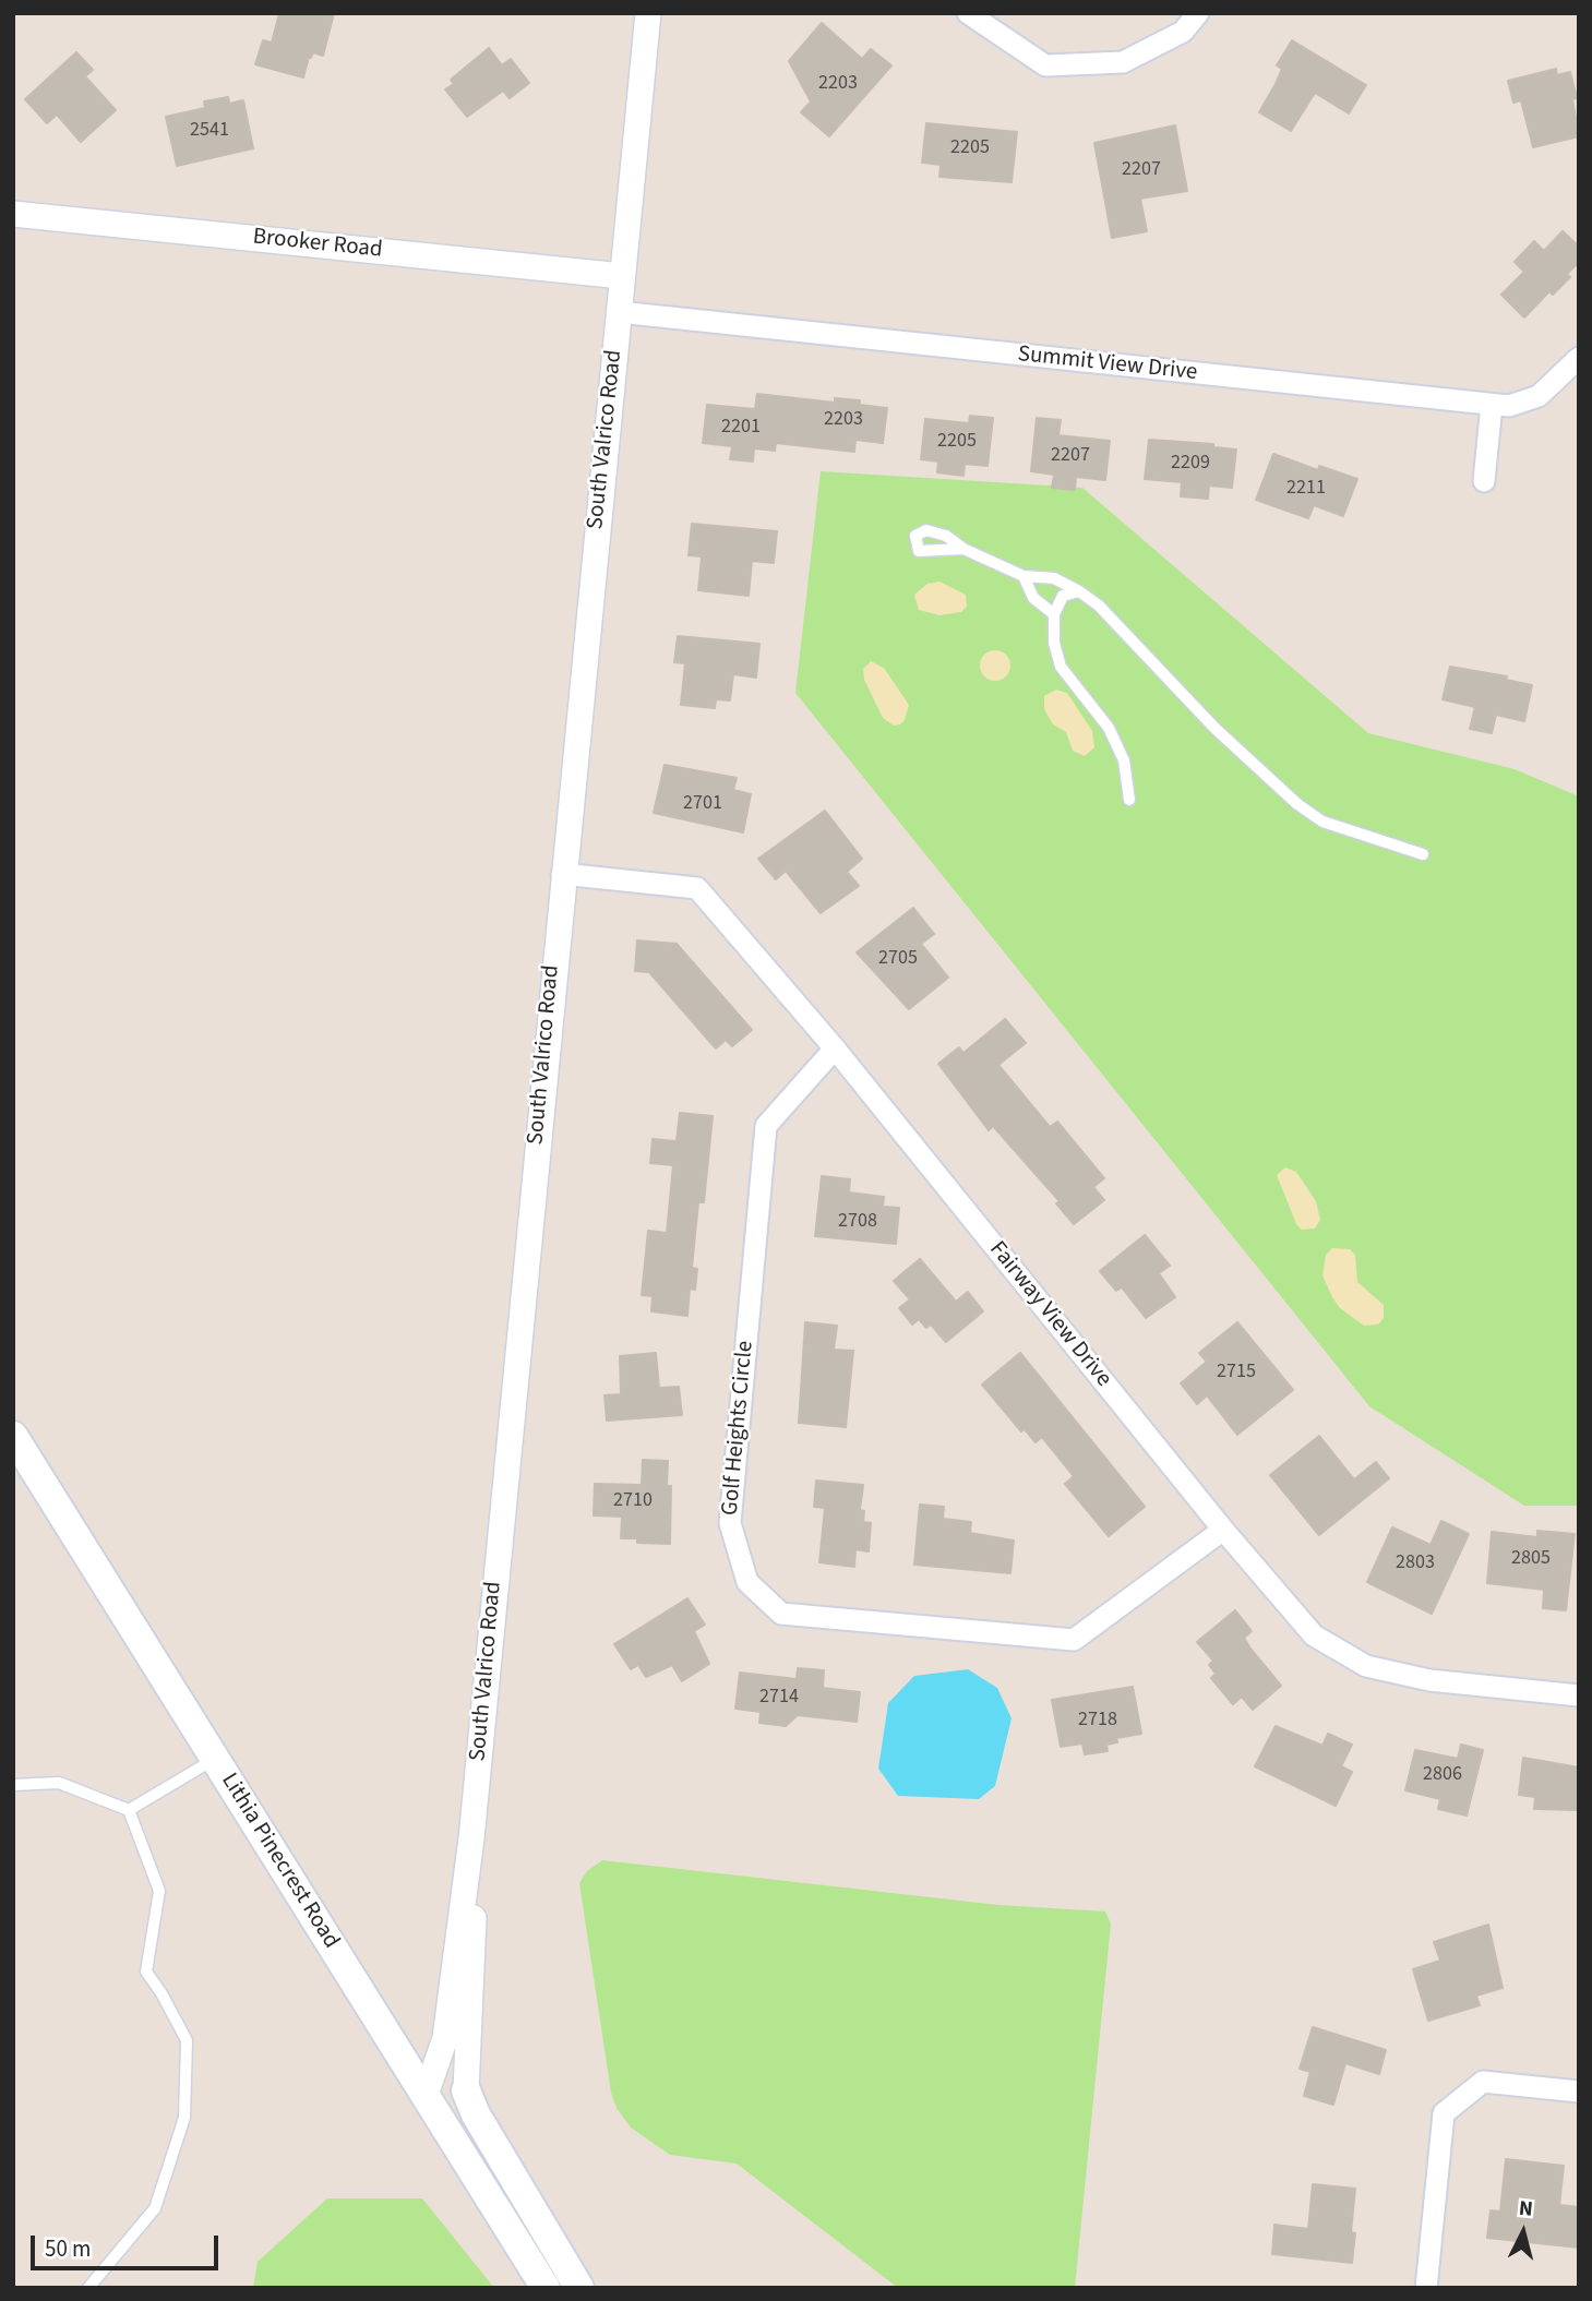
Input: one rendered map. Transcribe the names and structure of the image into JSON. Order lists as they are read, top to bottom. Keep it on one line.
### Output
{"streets":{"main road":["Lithia Pinecrest Road"],"street":["Brooker Road","Summit View Drive","South Valrico Road","Fairway View Drive","Golf Heights Circle"]},"crossings":[["Brooker Road","South Valrico Road"],["Summit View Drive","South Valrico Road"],["South Valrico Road","Fairway View Drive"],["South Valrico Road","Lithia Pinecrest Road"],["Fairway View Drive","Golf Heights Circle"]],"house_numbers":["2203","2541","2205","2207","2203","2201","2205","2207","2209","2211","2701","2705","2708","2715","2710","2805","2803","2714","2718","2806"],"scale_bar":"50 m","north":"top"}
